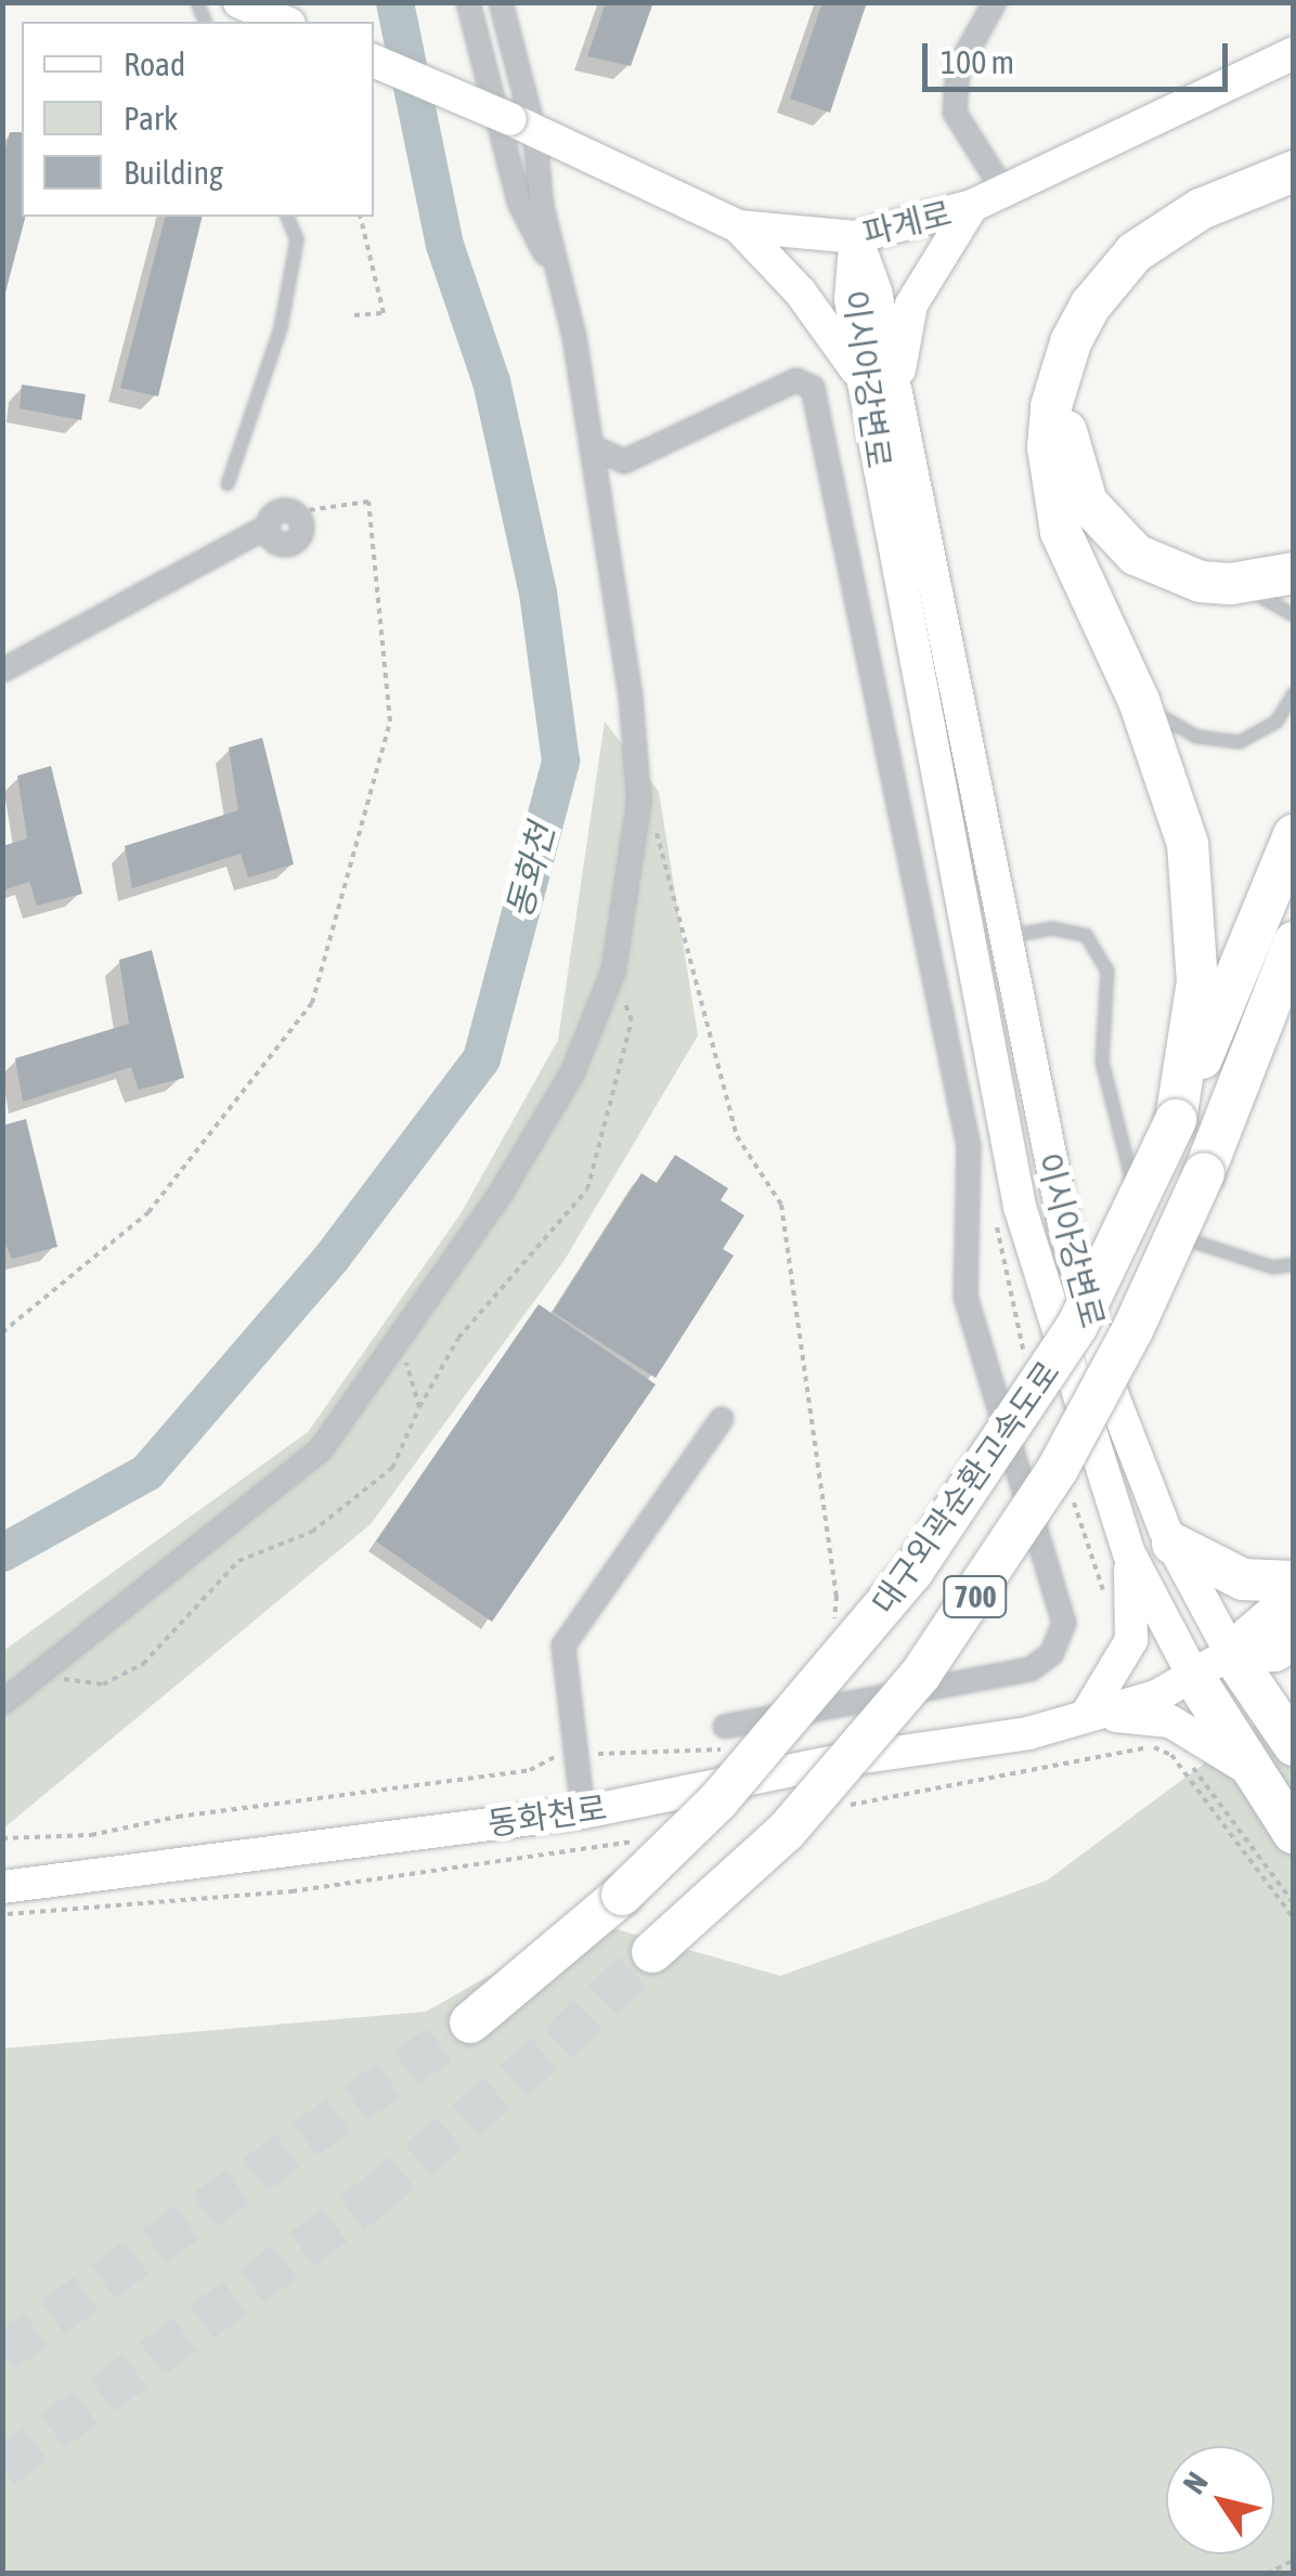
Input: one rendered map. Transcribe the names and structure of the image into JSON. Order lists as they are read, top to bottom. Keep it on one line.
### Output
{"streets":{"highway":["이시아강변로","대구외곽순환고속도로","700"],"main road":["파계로","동화천로"]},"crossings":[["파계로","이시아강변로"]],"water":["동화천"],"legend":["Road","Park","Building"],"scale_bar":"100 m","north":"top left"}
